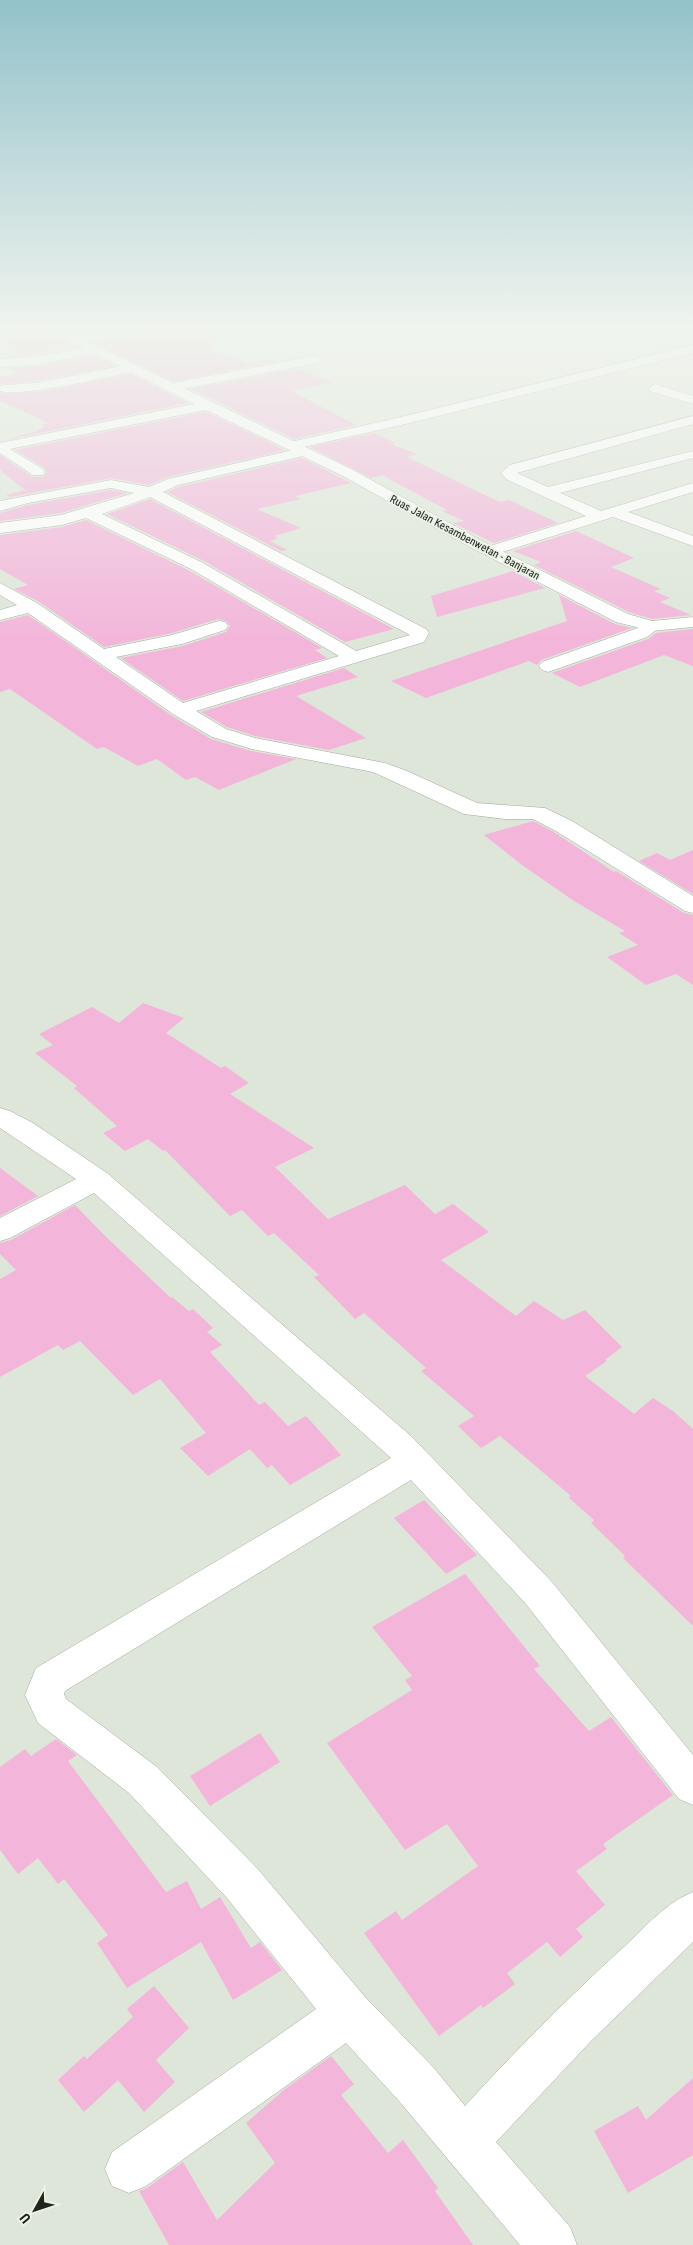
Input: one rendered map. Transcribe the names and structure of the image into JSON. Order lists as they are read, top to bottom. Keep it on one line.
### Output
{"streets":{"street":["Ruas Jalan Kesambenwetan - Banjaran"]},"north":"bottom left"}
